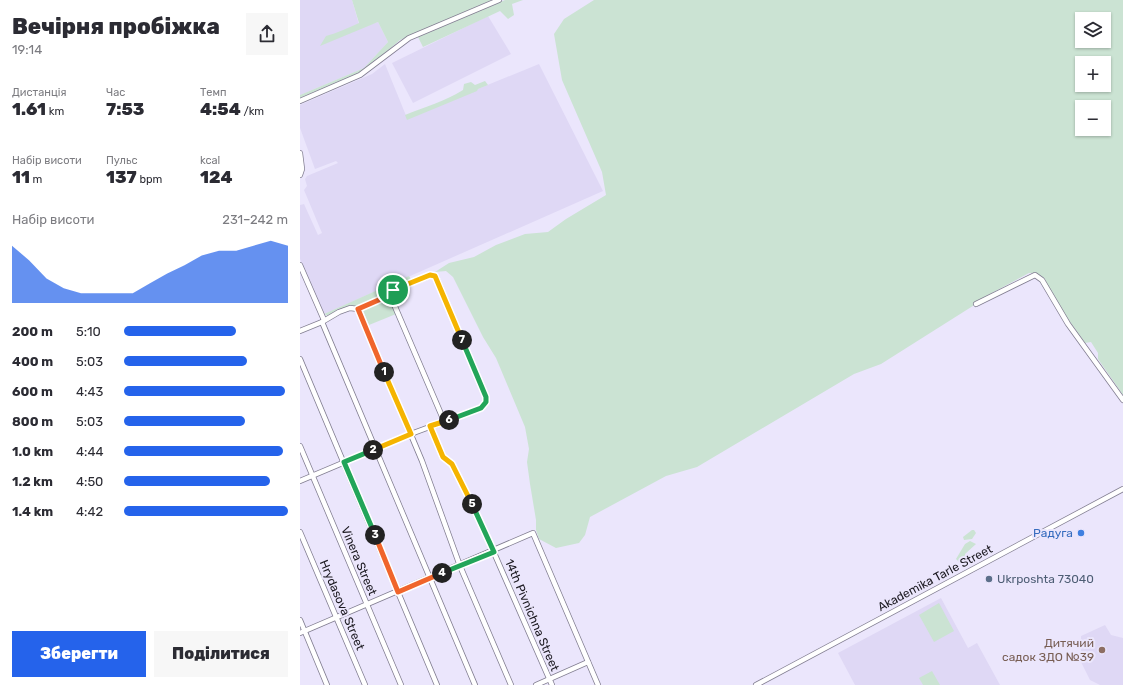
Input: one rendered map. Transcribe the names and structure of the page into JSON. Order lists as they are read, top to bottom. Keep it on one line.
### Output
{"streets":{"street":["Vinera Street","Akademika Tarle Street","Hrydasova Street","14th Pivnichna Street"]},"places":["Радуга","Ukrposhta 73040","Дитячий садок ЗДО №39"],"page":{"heading":["Вечірня пробіжка","19:14"],"map_buttons":["+","−"],"stats":[["Дистанція","1.61 km"],["Час","7:53"],["Темп","4:54 /km"],["Набір висоти","11 m"],["Пульс","137 bpm"],["kcal","124"]],"chart":["Набір висоти","231–242 m"],"list":[{"name":"200 m","note":"5:10"},{"name":"400 m","note":"5:03"},{"name":"600 m","note":"4:43"},{"name":"800 m","note":"5:03"},{"name":"1.0 km","note":"4:44"},{"name":"1.2 km","note":"4:50"},{"name":"1.4 km","note":"4:42"}],"pins":["7","1","6","2","5","3","4"],"buttons":["Зберегти","Поділитися"]}}
